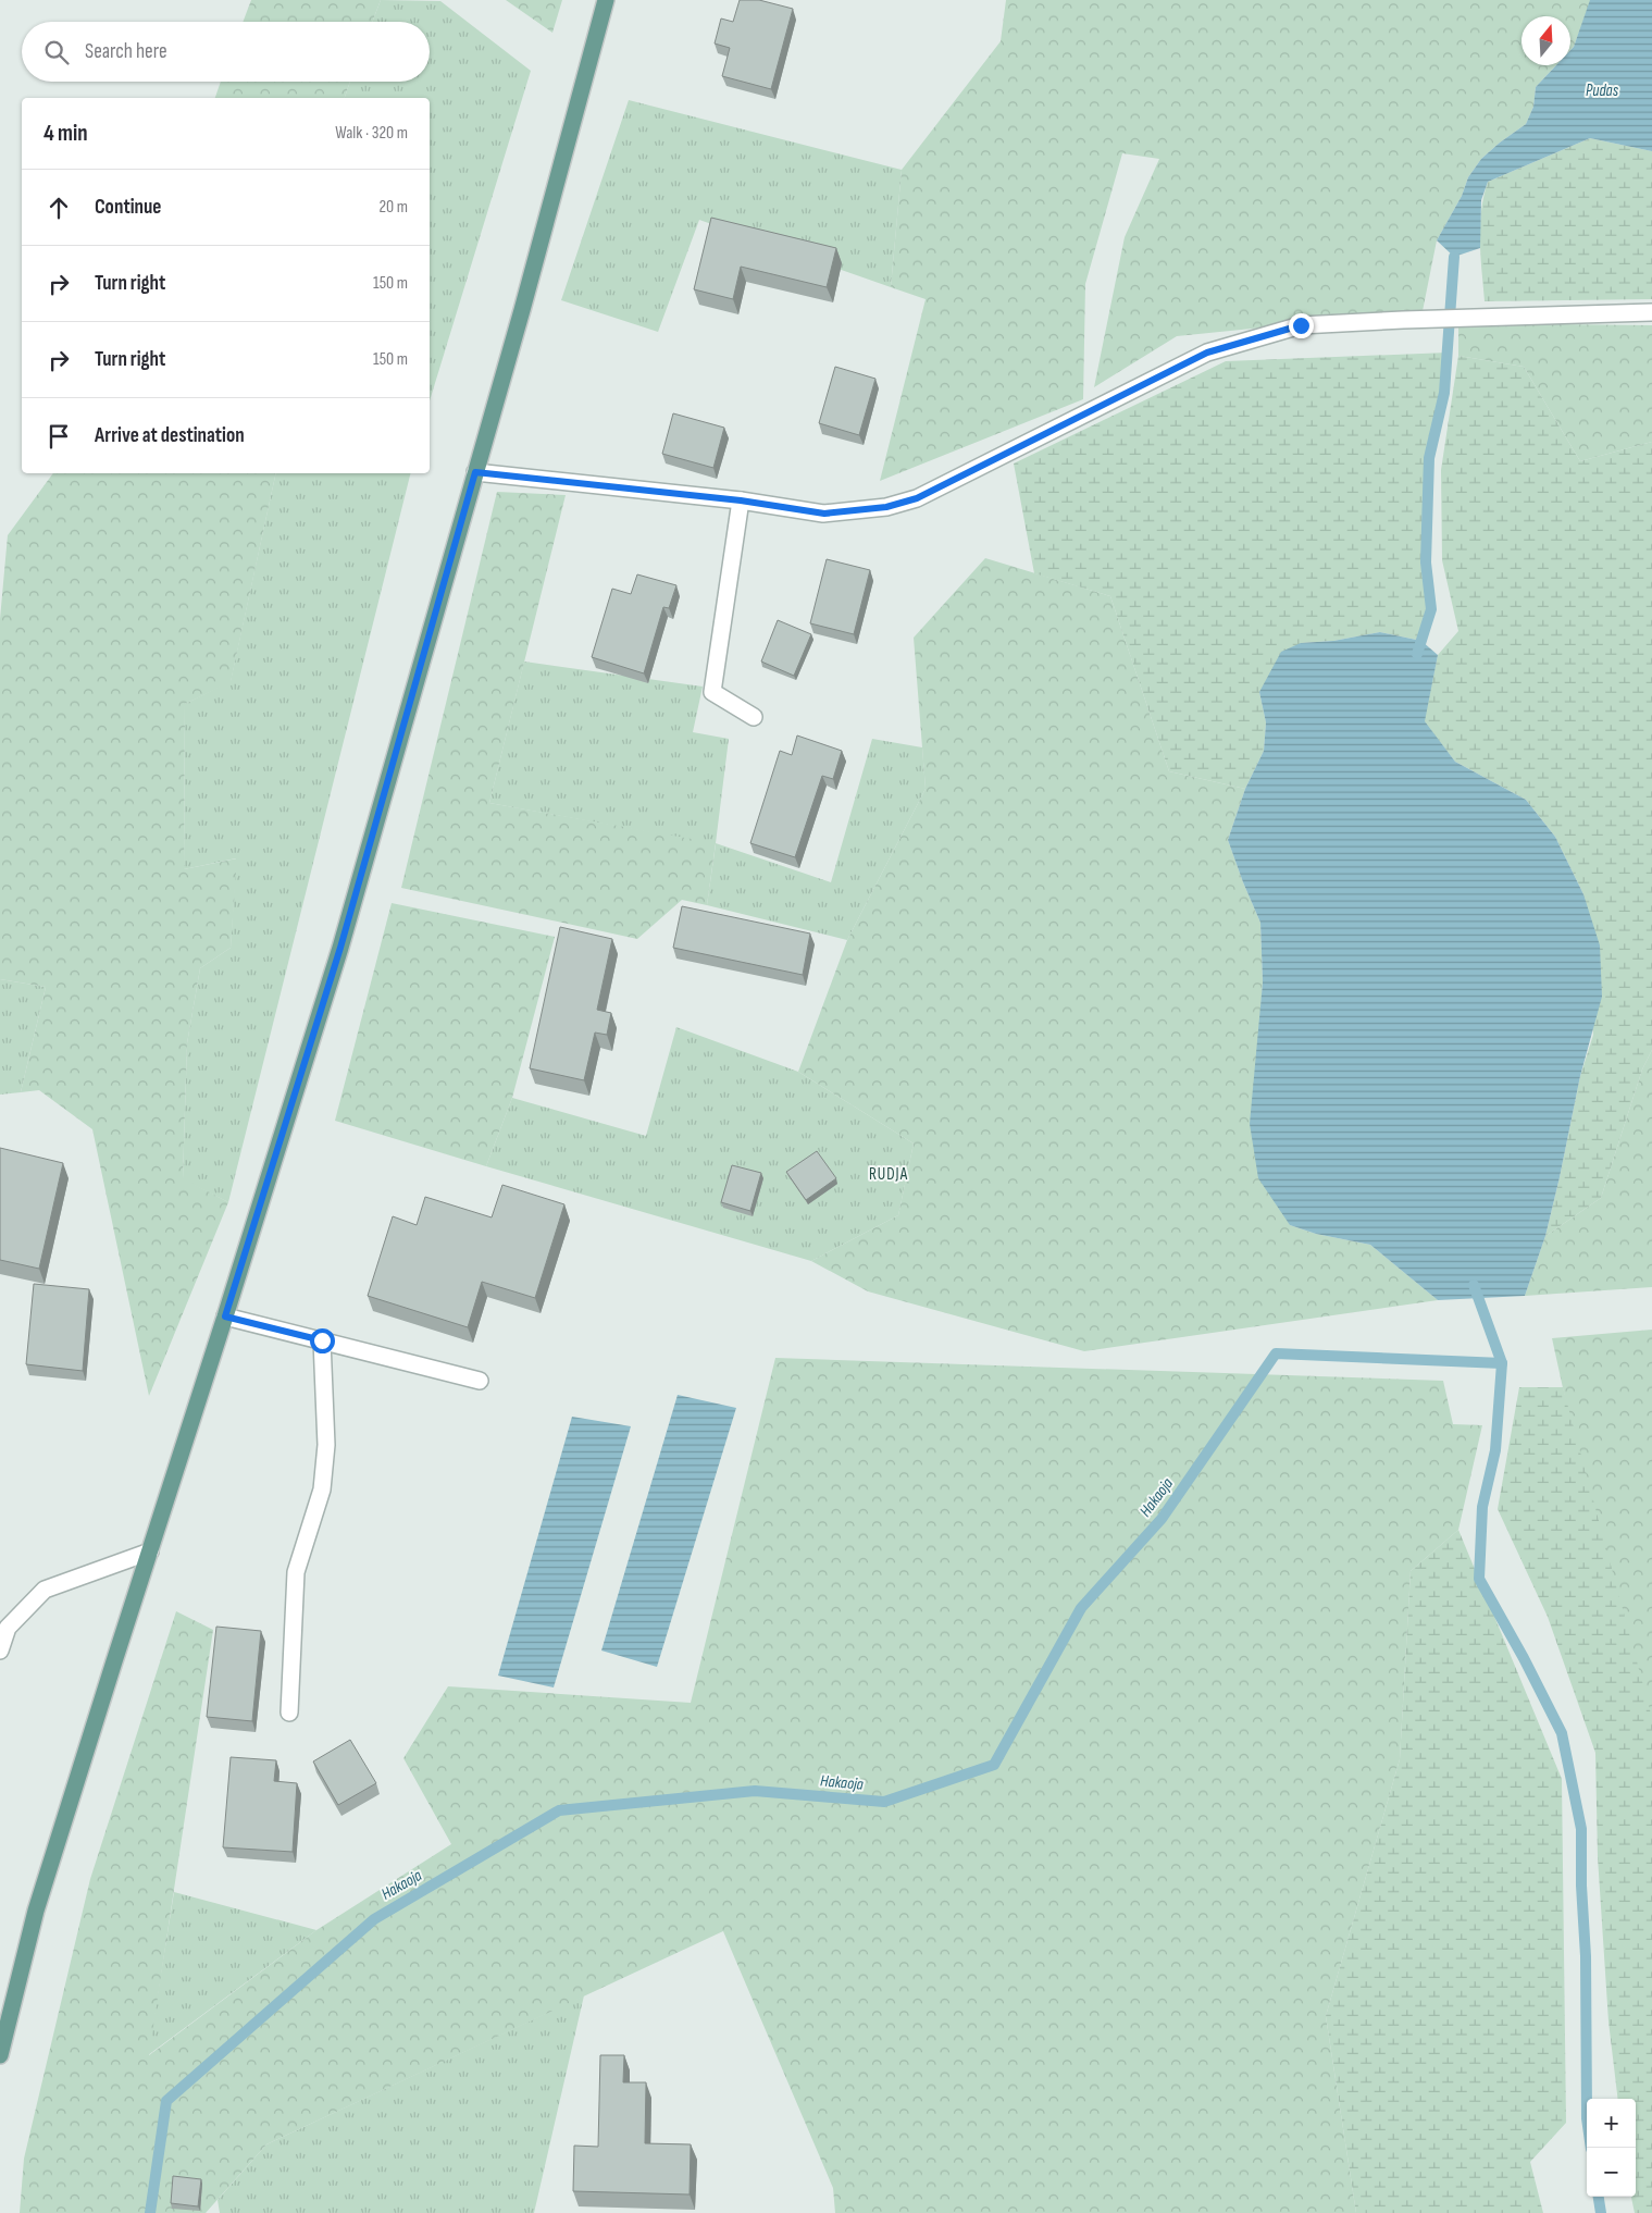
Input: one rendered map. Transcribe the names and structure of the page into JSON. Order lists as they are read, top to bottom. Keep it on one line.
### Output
{"districts":["RUDJA"],"water":["Pudas","Hakaoja"],"north":"top","page":{"search":"Search here","heading":["4 min","Walk · 320 m"],"list":[["Continue","20 m"],["Turn right","150 m"],["Turn right","150 m"],"Arrive at destination"],"map_buttons":["+","−"]}}
